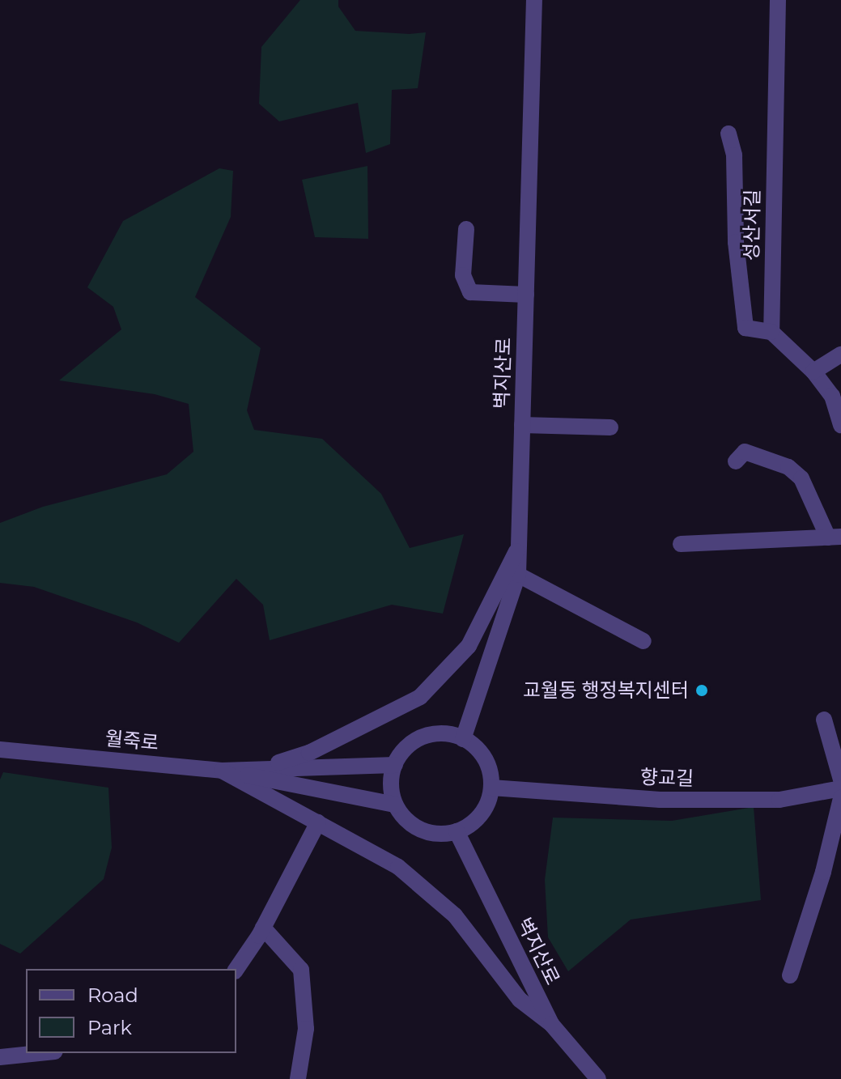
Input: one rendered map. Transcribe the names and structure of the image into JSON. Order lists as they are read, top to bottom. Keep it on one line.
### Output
{"streets":{"street":["성산서길","벽지산로","월죽로","향교길"]},"crossings":[["벽지산로","향교길"]],"places":["교월동 행정복지센터"],"legend":["Road","Park"]}
